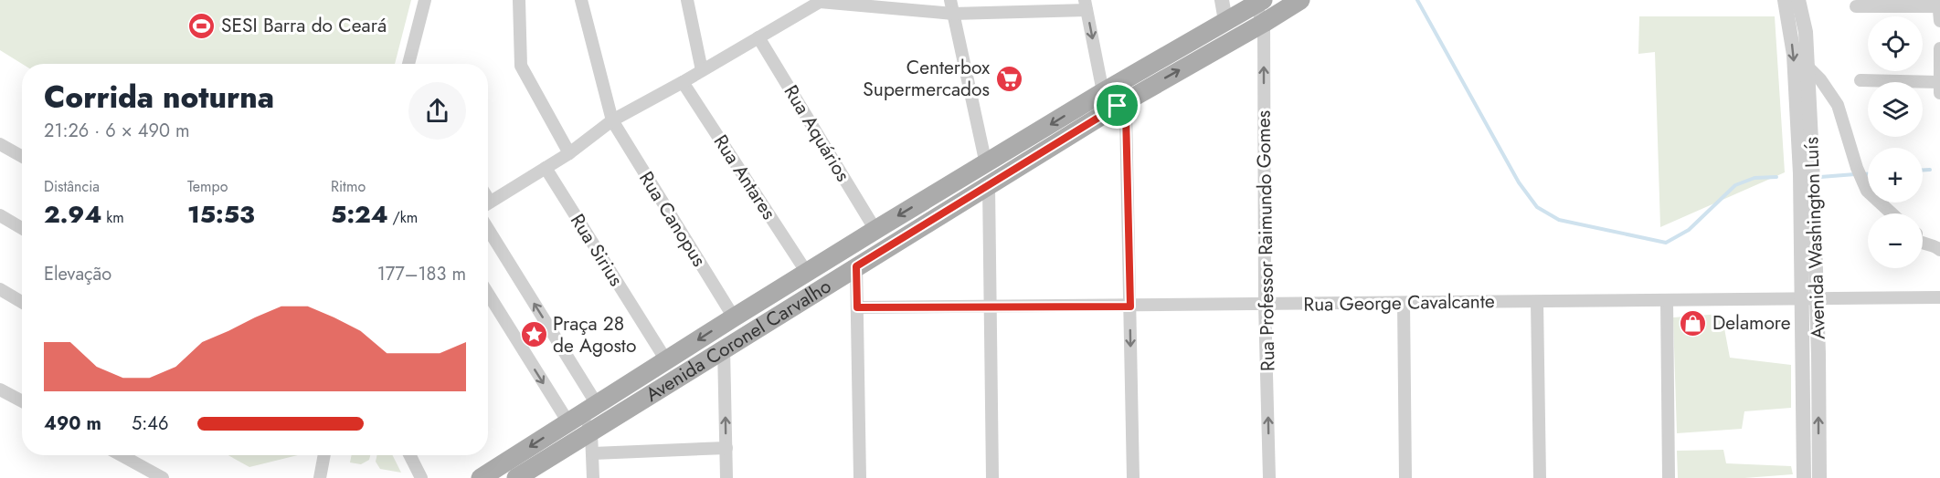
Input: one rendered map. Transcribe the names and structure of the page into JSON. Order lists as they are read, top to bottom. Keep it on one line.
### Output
{"streets":{"main road":["Avenida Coronel Carvalho"],"street":["Rua Aquários","Rua Antares","Rua Canopus","Avenida Washington Luís","Rua Professor Raimundo Gomes","Rua Sirius","Rua George Cavalcante"]},"crossings":[["Rua Aquários","Avenida Coronel Carvalho"],["Rua Antares","Avenida Coronel Carvalho"],["Rua Canopus","Avenida Coronel Carvalho"],["Avenida Washington Luís","Rua George Cavalcante"],["Rua Professor Raimundo Gomes","Rua George Cavalcante"],["Rua Professor Raimundo Gomes","Avenida Coronel Carvalho"],["Rua Sirius","Avenida Coronel Carvalho"]],"one_way":["Rua Professor Raimundo Gomes"],"places":{"sports":["SESI Barra do Ceará"],"supermarket":["Centerbox Supermercados"],"shop":["Delamore"],"place":["Praça 28 de Agosto"]},"page":{"map_buttons":["+","−"],"heading":["Corrida noturna","21:26 · 6 × 490 m"],"stats":[["Distância","2.94 km"],["Tempo","15:53"],["Ritmo","5:24 /km"]],"chart":["Elevação","177–183 m"],"list":[{"name":"490 m","note":"5:46"}]}}
